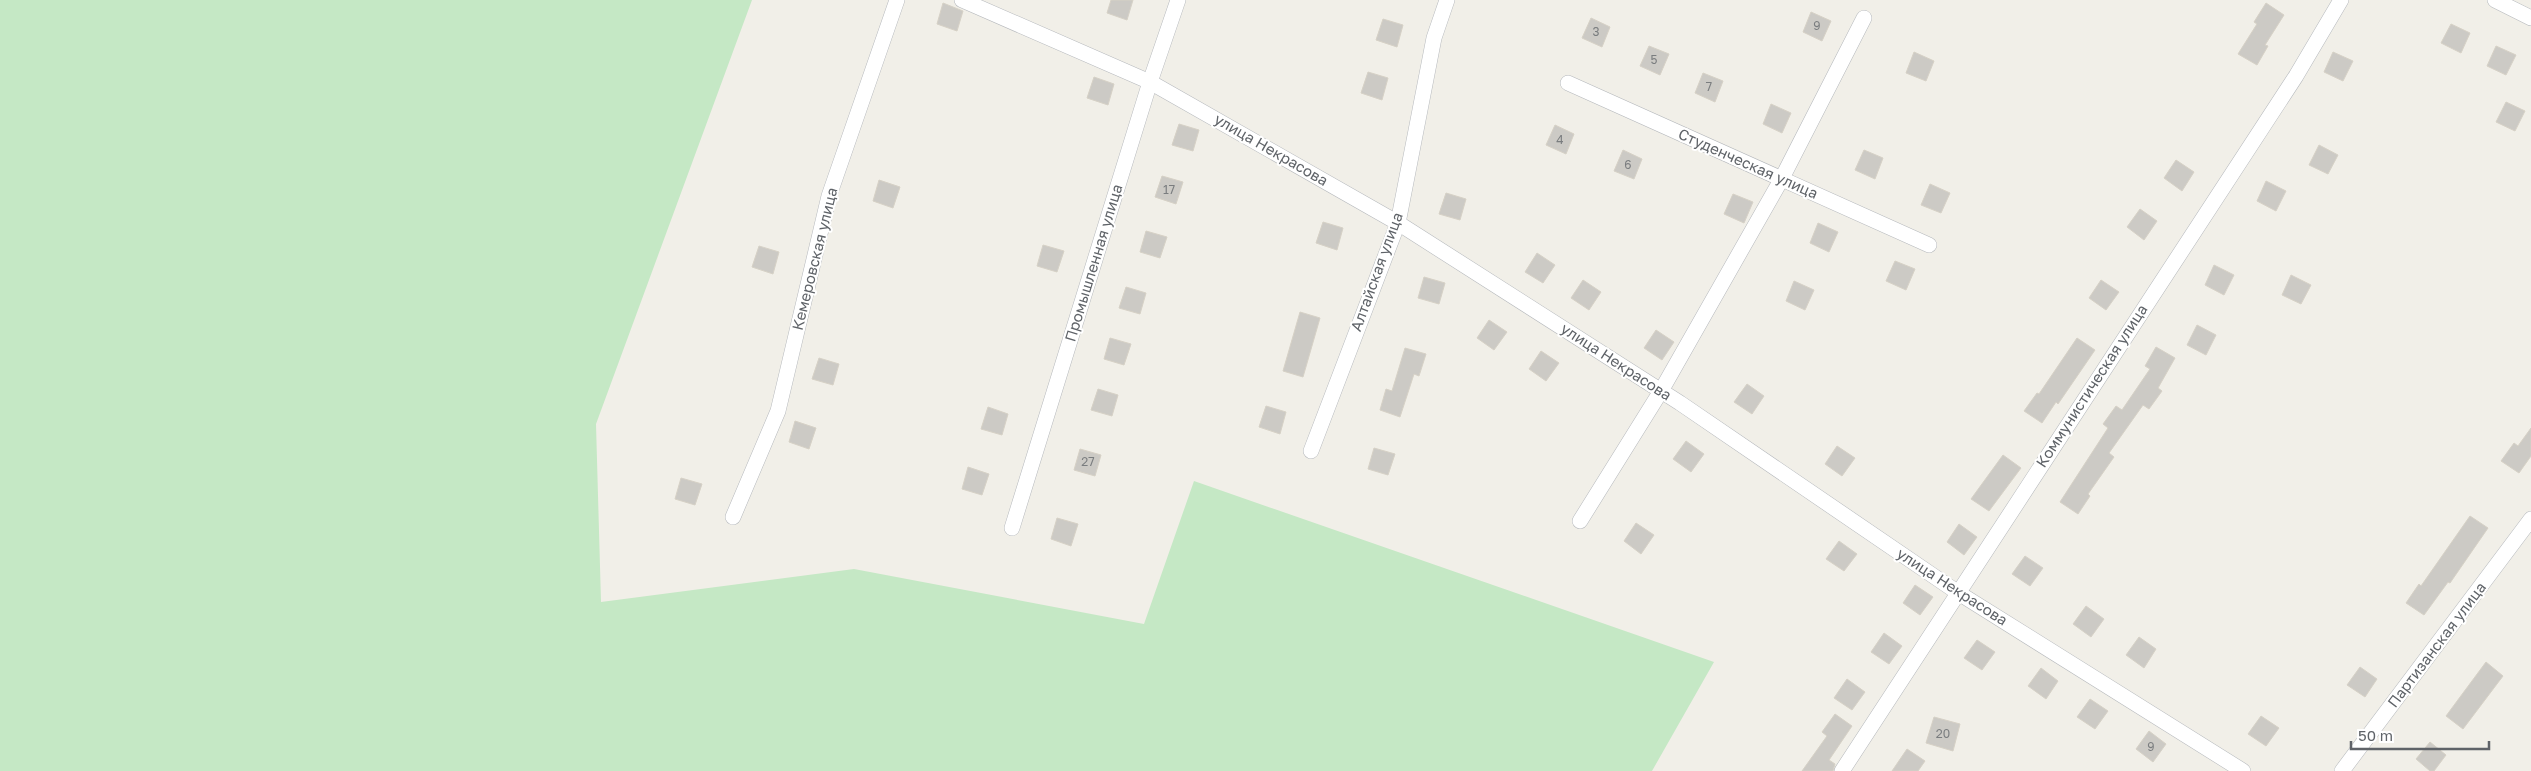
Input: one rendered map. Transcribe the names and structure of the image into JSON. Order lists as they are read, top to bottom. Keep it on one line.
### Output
{"streets":{"street":["улица Некрасова","Студенческая улица","Кемеровская улица","Промышленная улица","Алтайская улица","Коммунистическая улица","Партизанская улица"]},"crossings":[["улица Некрасова","Промышленная улица"],["улица Некрасова","Алтайская улица"],["улица Некрасова","Коммунистическая улица"]],"house_numbers":["9","3","5","7","4","6","17","27","20","9"],"scale_bar":"50 m"}
